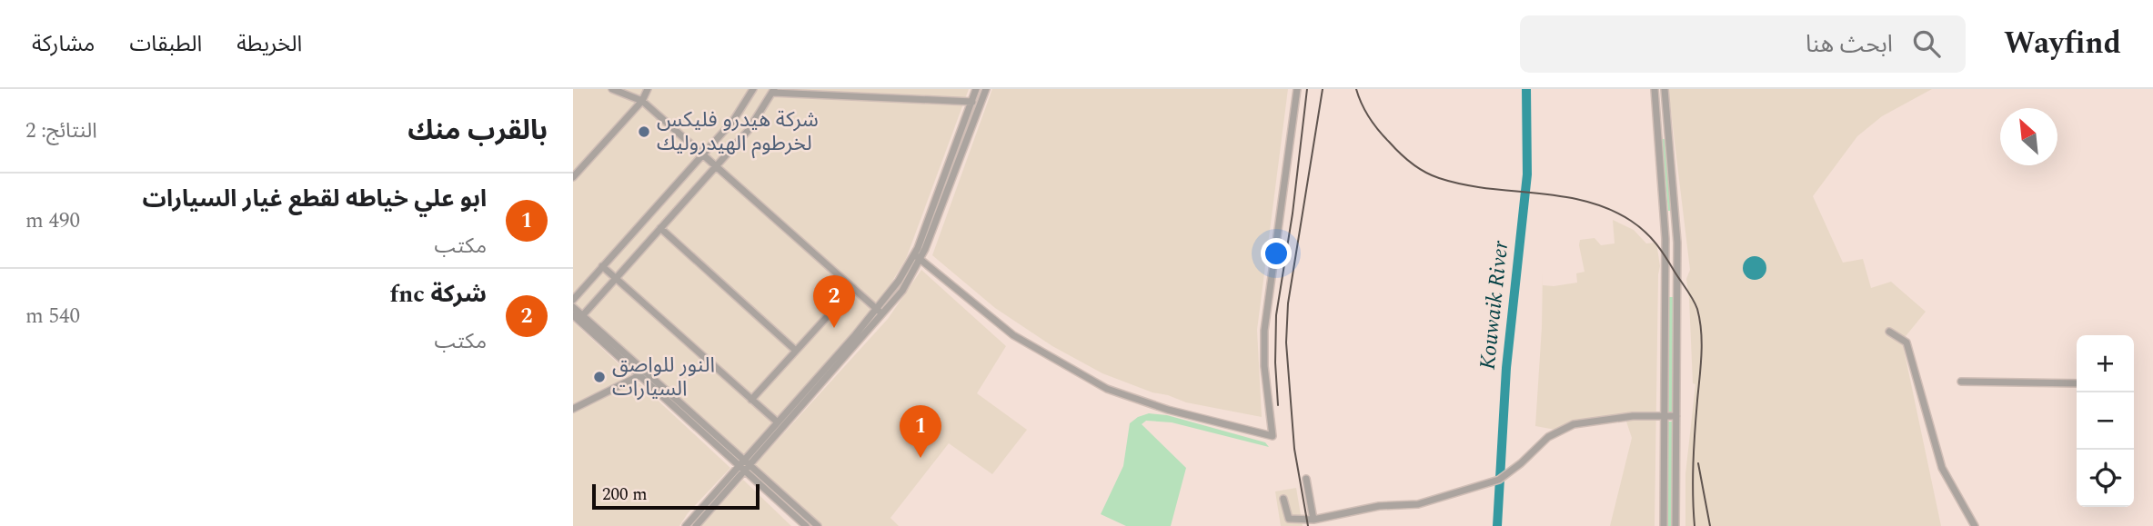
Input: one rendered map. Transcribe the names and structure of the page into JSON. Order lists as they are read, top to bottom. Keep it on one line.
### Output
{"water":["Kouwaik River"],"places":["شركة هيدرو فليكس لخرطوم الهيدروليك","النور للواصق السيارات"],"scale_bar":"200 m","north":"top left","page":{"header":"Wayfind","search":"ابحث هنا","nav":["الخريطة","الطبقات","مشاركة"],"heading":["بالقرب منك","النتائج: 2"],"list":[{"mark":"1","name":"ابو علي خياطه لقطع غيار السيارات","note":"مكتب","value":"490 m"},{"mark":"2","name":"شركة fnc","note":"مكتب","value":"540 m"}],"pins":["2","1"],"map_buttons":["+","−"],"scale":"200 m"}}
